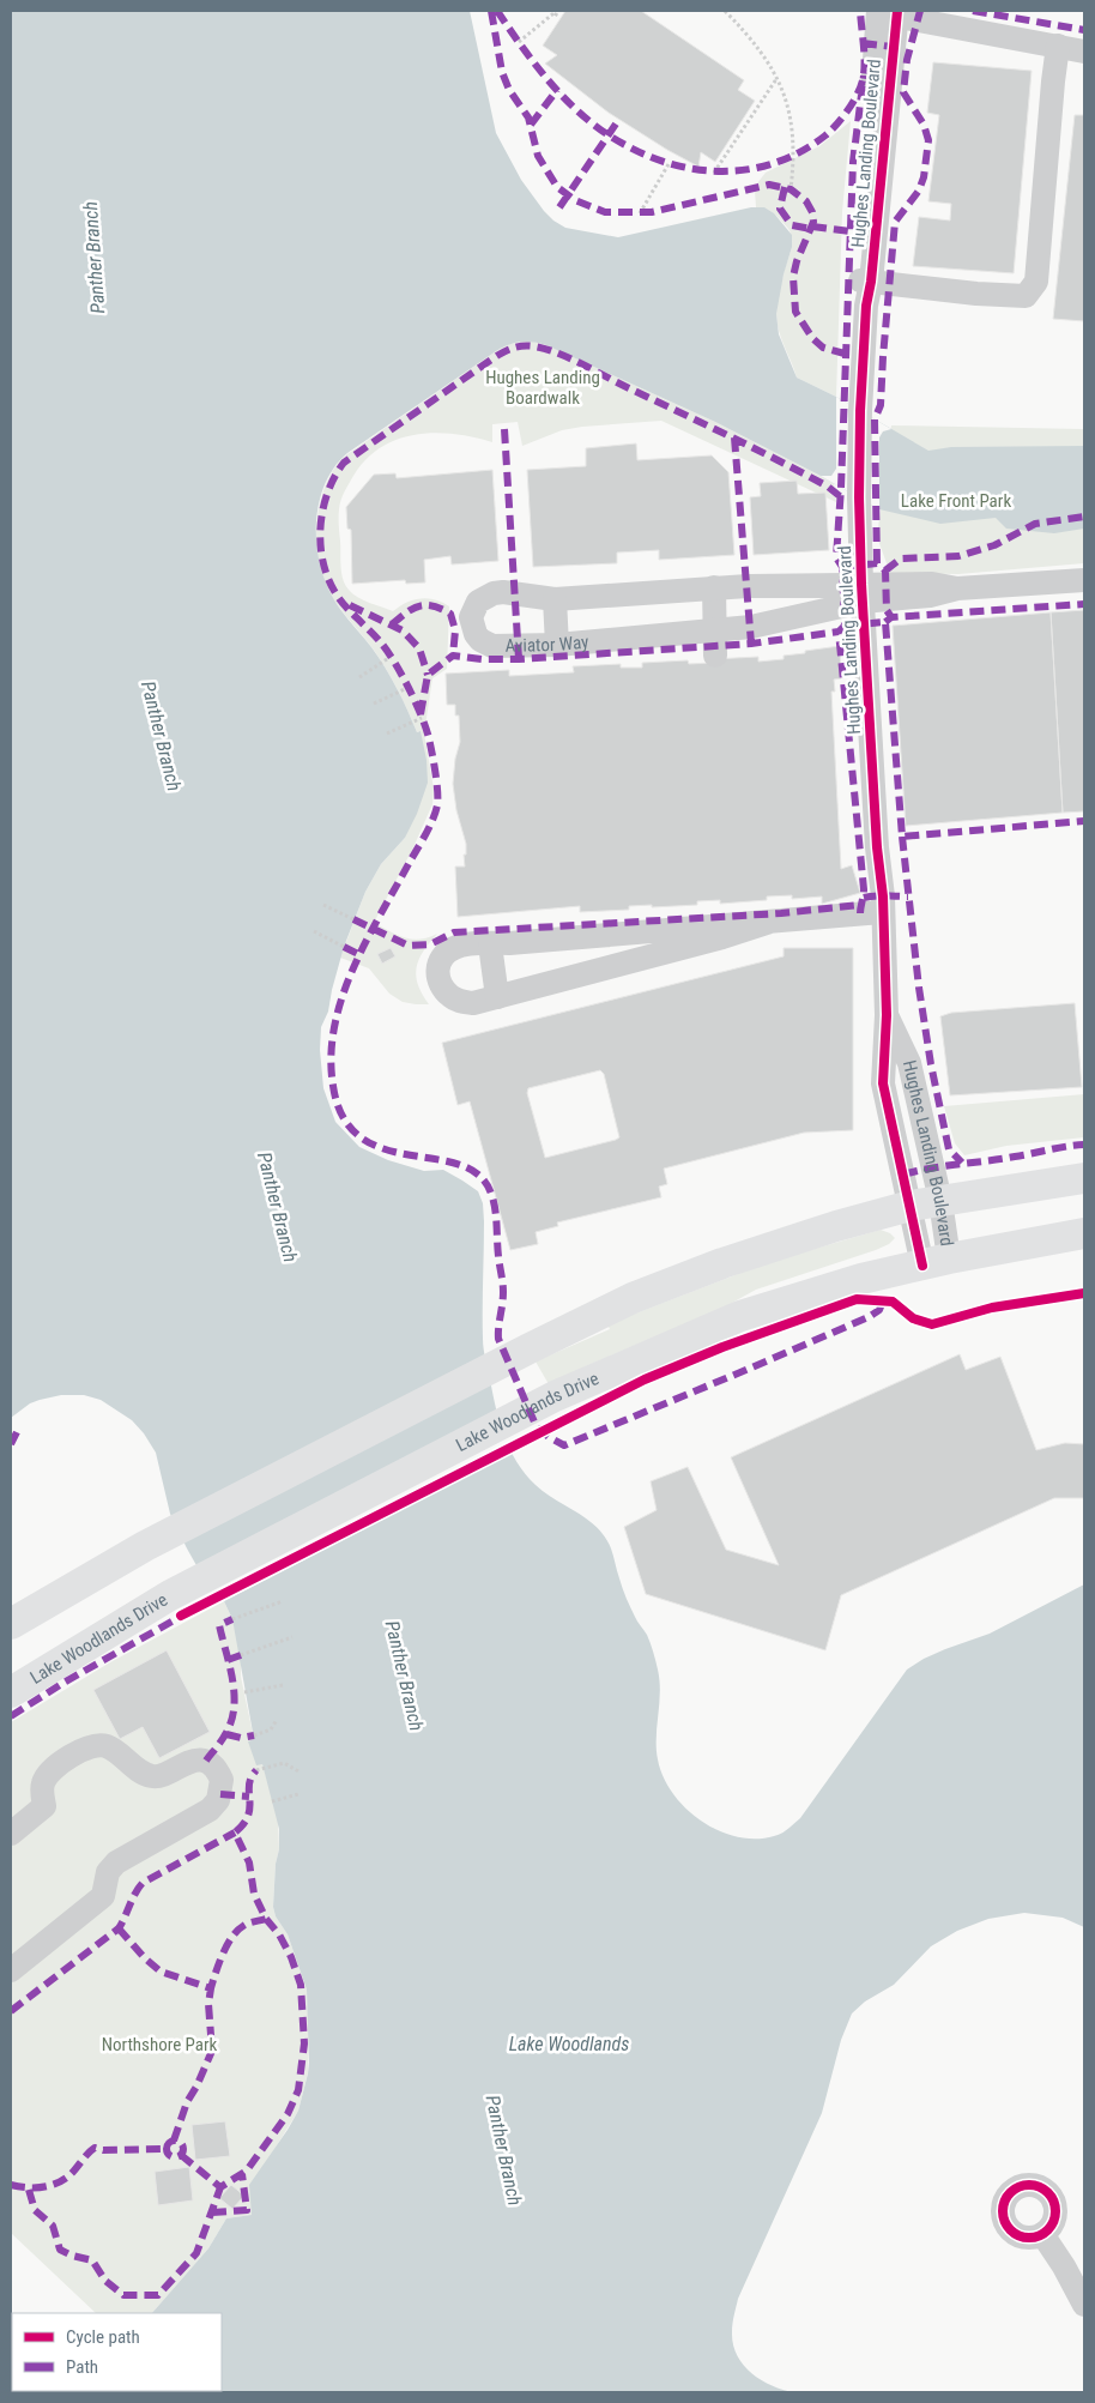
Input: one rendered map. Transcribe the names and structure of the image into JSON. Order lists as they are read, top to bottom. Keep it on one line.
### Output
{"streets":{"main road":["Lake Woodlands Drive"],"street":["Hughes Landing Boulevard","Aviator Way"]},"crossings":[["Hughes Landing Boulevard","Aviator Way"],["Hughes Landing Boulevard","Lake Woodlands Drive"]],"water":["Panther Branch","Lake Woodlands"],"parks":["Hughes Landing Boardwalk","Lake Front Park","Northshore Park"],"legend":["Cycle path","Path"]}
